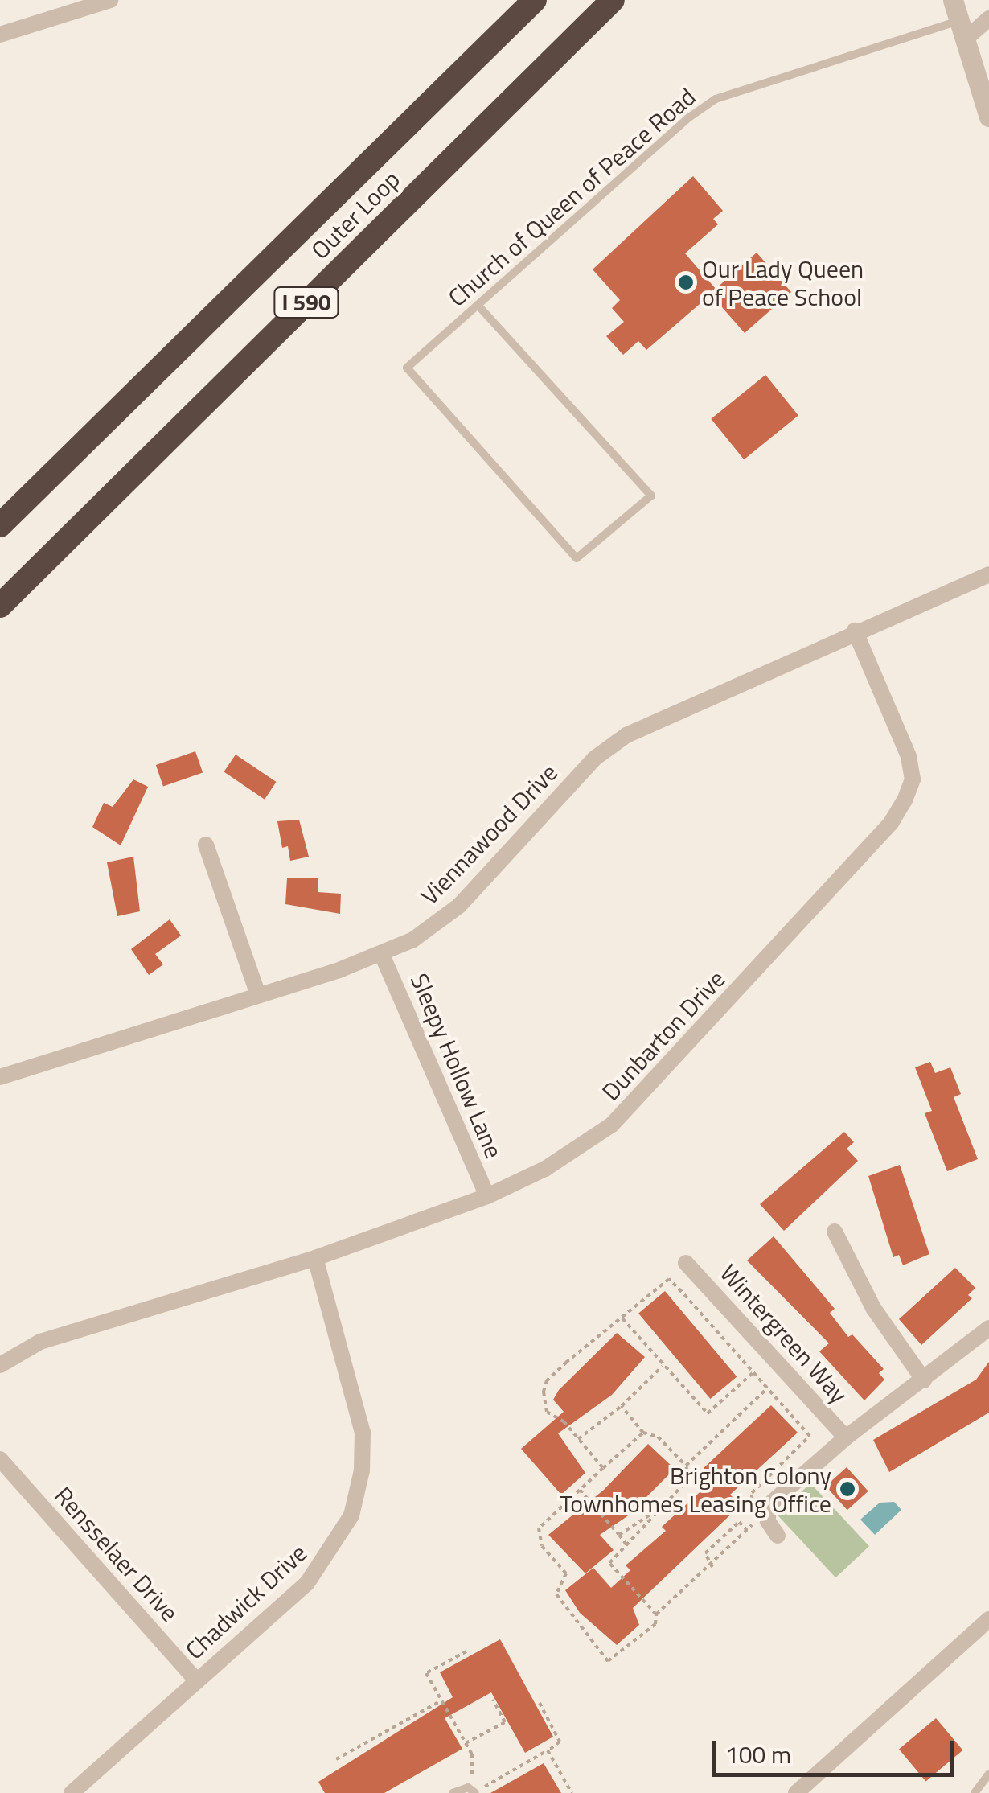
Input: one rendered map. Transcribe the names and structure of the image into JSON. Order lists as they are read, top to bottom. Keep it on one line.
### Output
{"streets":{"highway":["Outer Loop","I 590"],"street":["Viennawood Drive","Dunbarton Drive","Sleepy Hollow Lane","Wintergreen Way","Rensselaer Drive","Chadwick Drive"],"lane":["Church of Queen of Peace Road"]},"crossings":[["Viennawood Drive","Dunbarton Drive"],["Viennawood Drive","Sleepy Hollow Lane"],["Dunbarton Drive","Sleepy Hollow Lane"],["Dunbarton Drive","Chadwick Drive"],["Rensselaer Drive","Chadwick Drive"]],"places":["Our Lady Queen of Peace School","Brighton Colony Townhomes Leasing Office"],"scale_bar":"100 m"}
